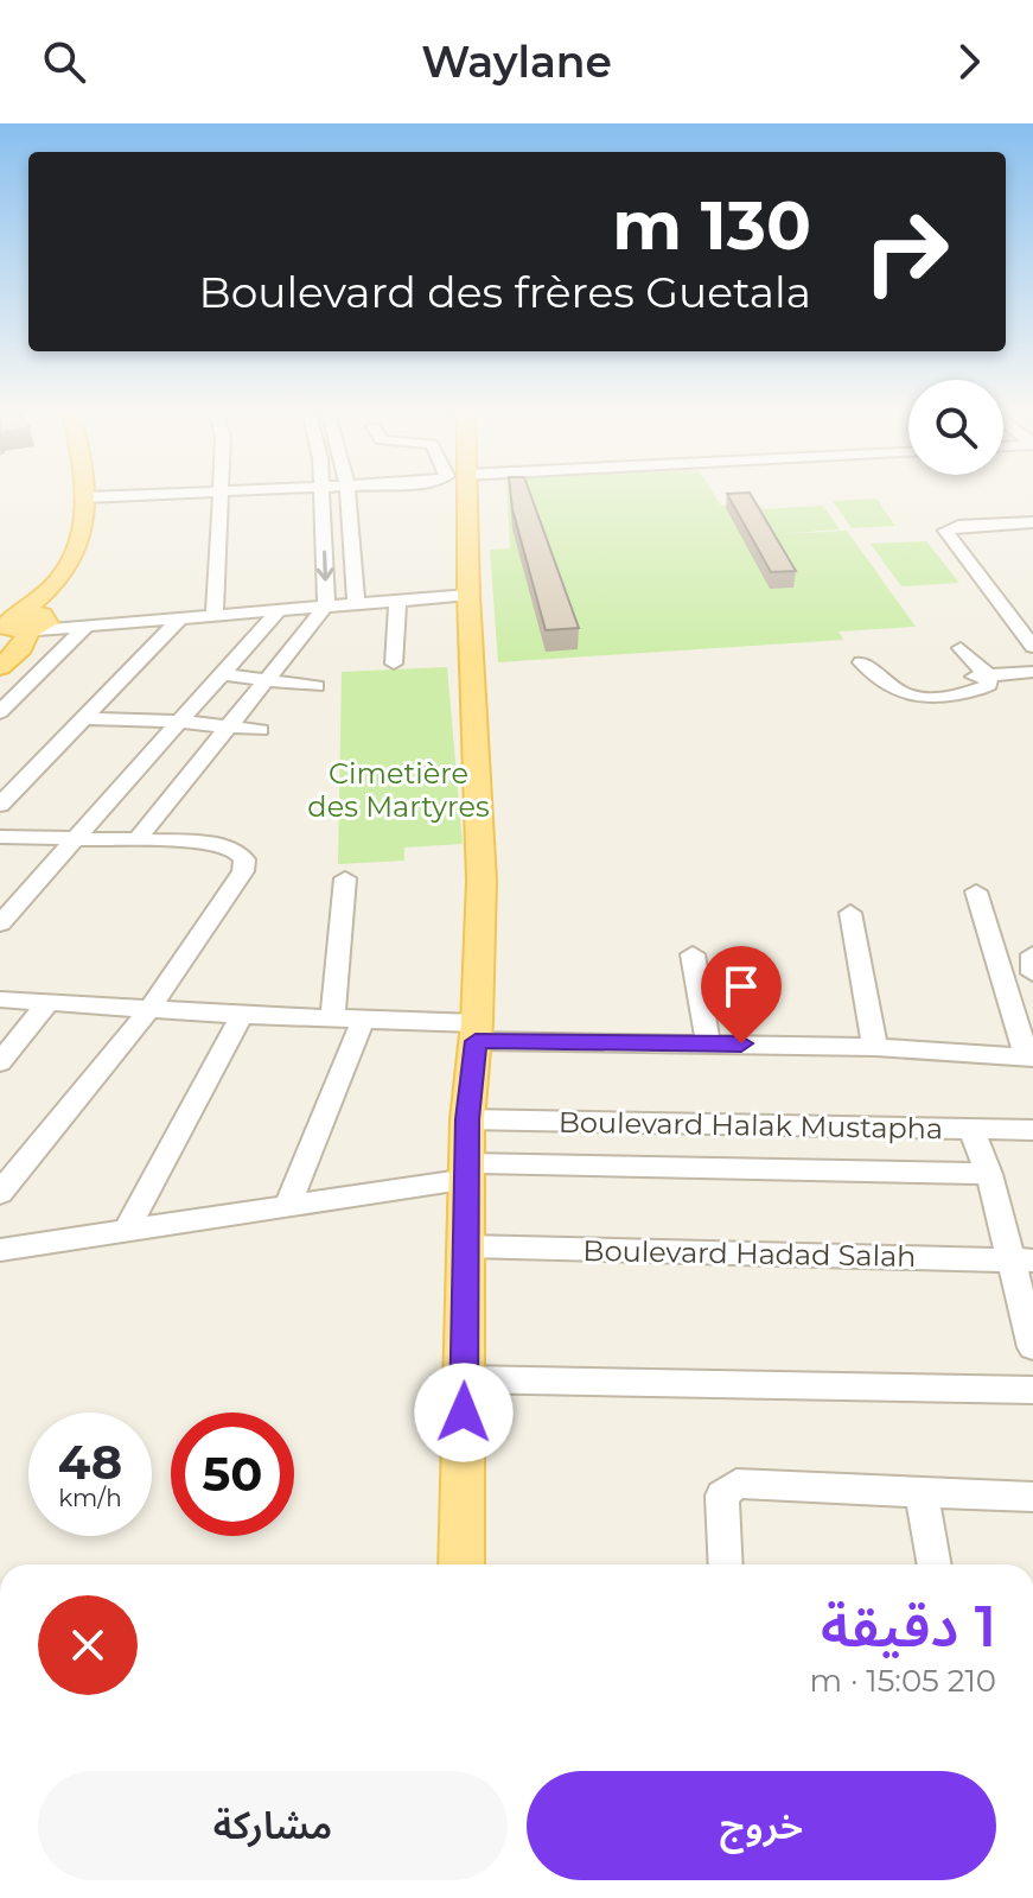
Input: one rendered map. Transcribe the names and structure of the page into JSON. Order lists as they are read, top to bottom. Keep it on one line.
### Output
{"streets":{"street":["Boulevard Halak Mustapha","Boulevard Hadad Salah"]},"parks":["Cimetière des Martyres"],"page":{"header":"Waylane","turn":["130 m","Boulevard des frères Guetala"],"speed":"48 km/h","limit":"50","heading":["1 دقيقة","210 m · 15:05"],"buttons":["خروج","مشاركة"]}}
